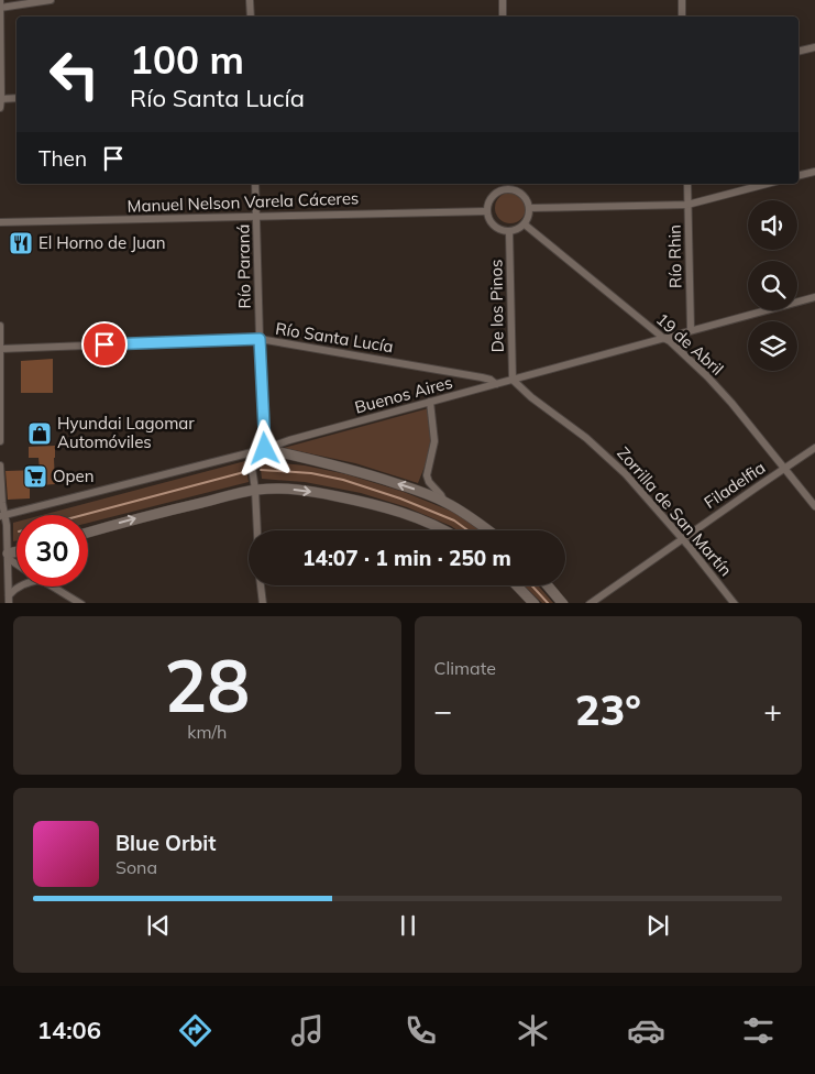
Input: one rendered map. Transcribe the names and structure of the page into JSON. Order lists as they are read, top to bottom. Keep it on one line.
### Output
{"streets":{"street":["Manuel Nelson Varela Cáceres","Río Rhin","Río Paraná","De los Pinos","Río Santa Lucía","19 de Abril","Buenos Aires","Filadelfia","Zorrilla de San Martín"]},"crossings":[["Manuel Nelson Varela Cáceres","Río Paraná"],["Manuel Nelson Varela Cáceres","De los Pinos"],["Manuel Nelson Varela Cáceres","19 de Abril"],["Río Rhin","Buenos Aires"],["Río Paraná","Río Santa Lucía"],["Río Paraná","Buenos Aires"],["De los Pinos","19 de Abril"],["De los Pinos","Buenos Aires"],["De los Pinos","Zorrilla de San Martín"],["Río Santa Lucía","Buenos Aires"],["19 de Abril","Buenos Aires"],["19 de Abril","Filadelfia"],["Buenos Aires","Zorrilla de San Martín"],["Filadelfia","Zorrilla de San Martín"]],"places":{"restaurant":["El Horno de Juan"],"shop":["Hyundai Lagomar Automóviles"],"supermarket":["Open"]},"page":{"turn":["100 m","Río Santa Lucía"],"then":"Then","limit":"30","trip":"14:07 · 1 min · 250 m","tile":[["28","km/h"],"Climate"],"heat":["−","23°","+"],"song":["Blue Orbit","Sona"],"tabs":"14:06"}}
